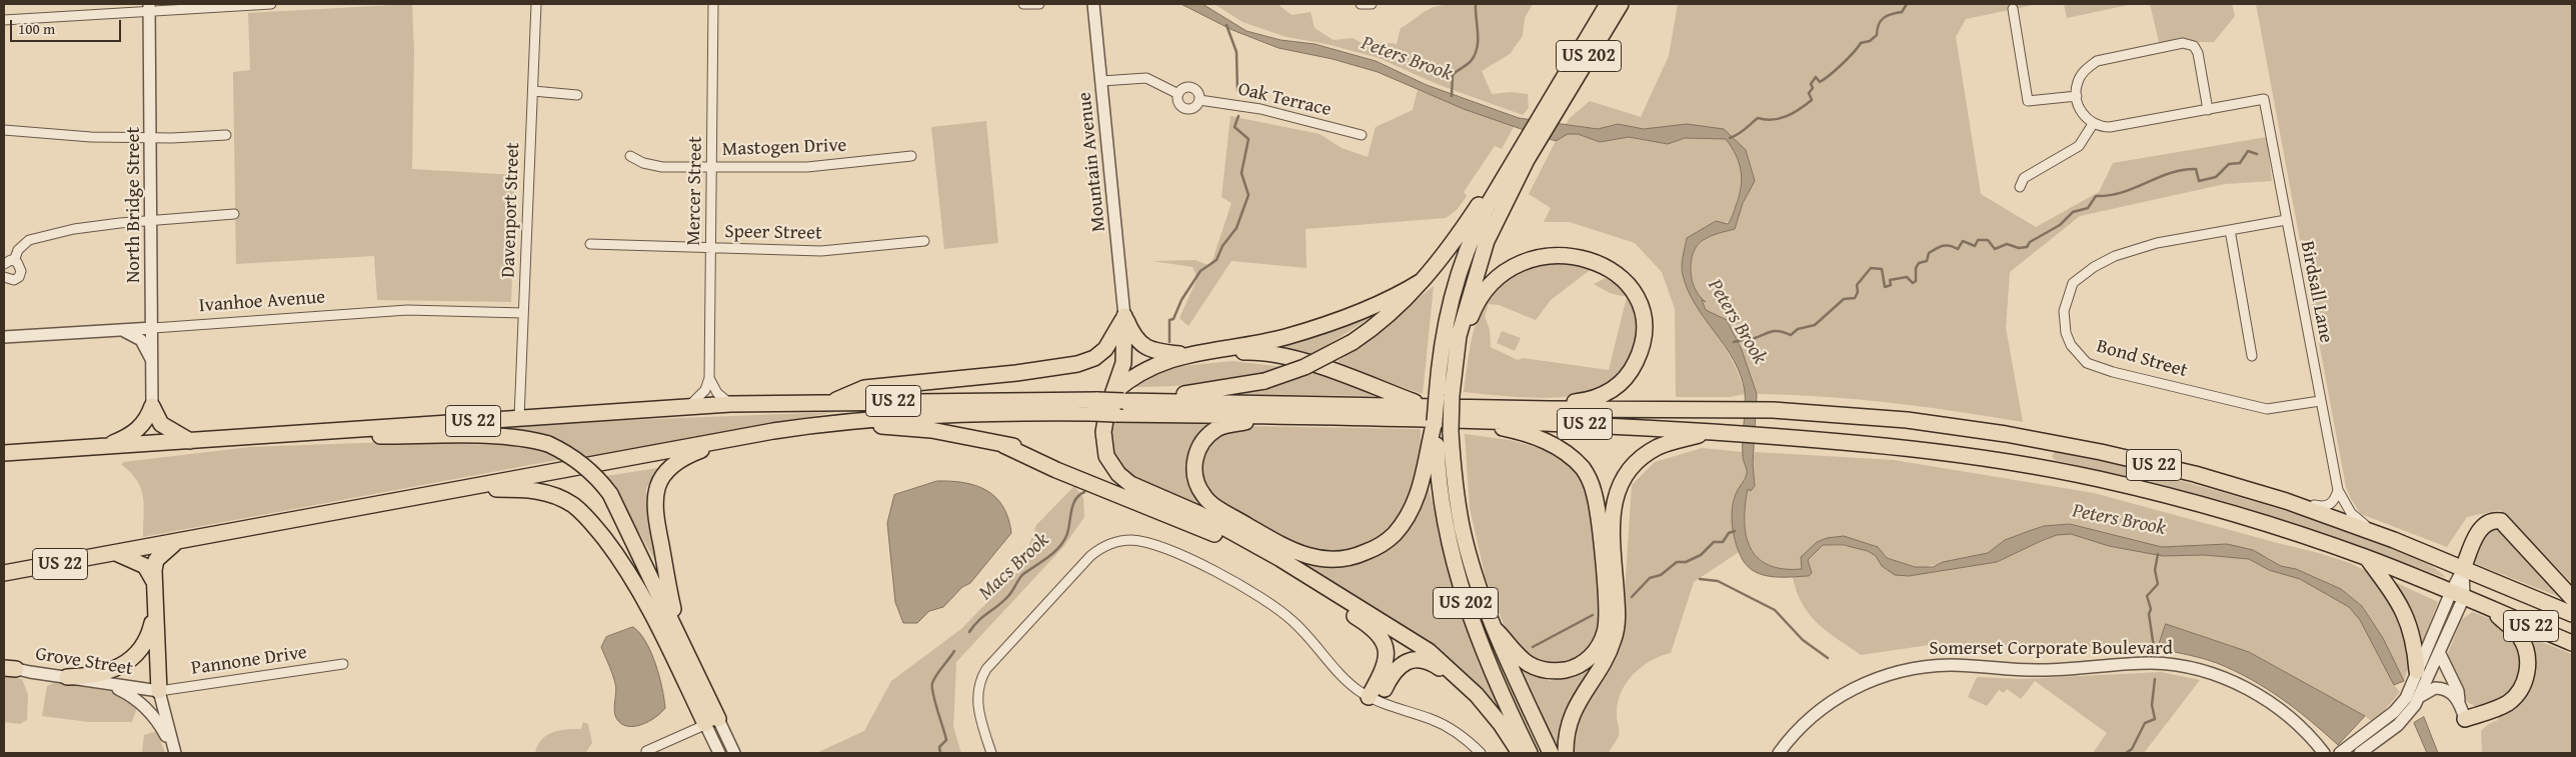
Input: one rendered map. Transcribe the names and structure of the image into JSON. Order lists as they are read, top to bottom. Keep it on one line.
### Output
{"streets":{"highway":["US 202","US 22"],"street":["Oak Terrace","Mastogen Drive","Mountain Avenue","Mercer Street","North Bridge Street","Davenport Street","Speer Street","Birdsall Lane","Ivanhoe Avenue","Bond Street","Somerset Corporate Boulevard","Pannone Drive","Grove Street"]},"crossings":[["US 202","US 22"],["Oak Terrace","Mountain Avenue"],["Mastogen Drive","Mercer Street"],["Mercer Street","Speer Street"],["North Bridge Street","Ivanhoe Avenue"],["Davenport Street","Ivanhoe Avenue"],["Davenport Street","US 22"],["Birdsall Lane","Bond Street"],["Birdsall Lane","US 22"],["Pannone Drive","Grove Street"]],"water":["Peters Brook","Macs Brook"],"scale_bar":"100 m"}
